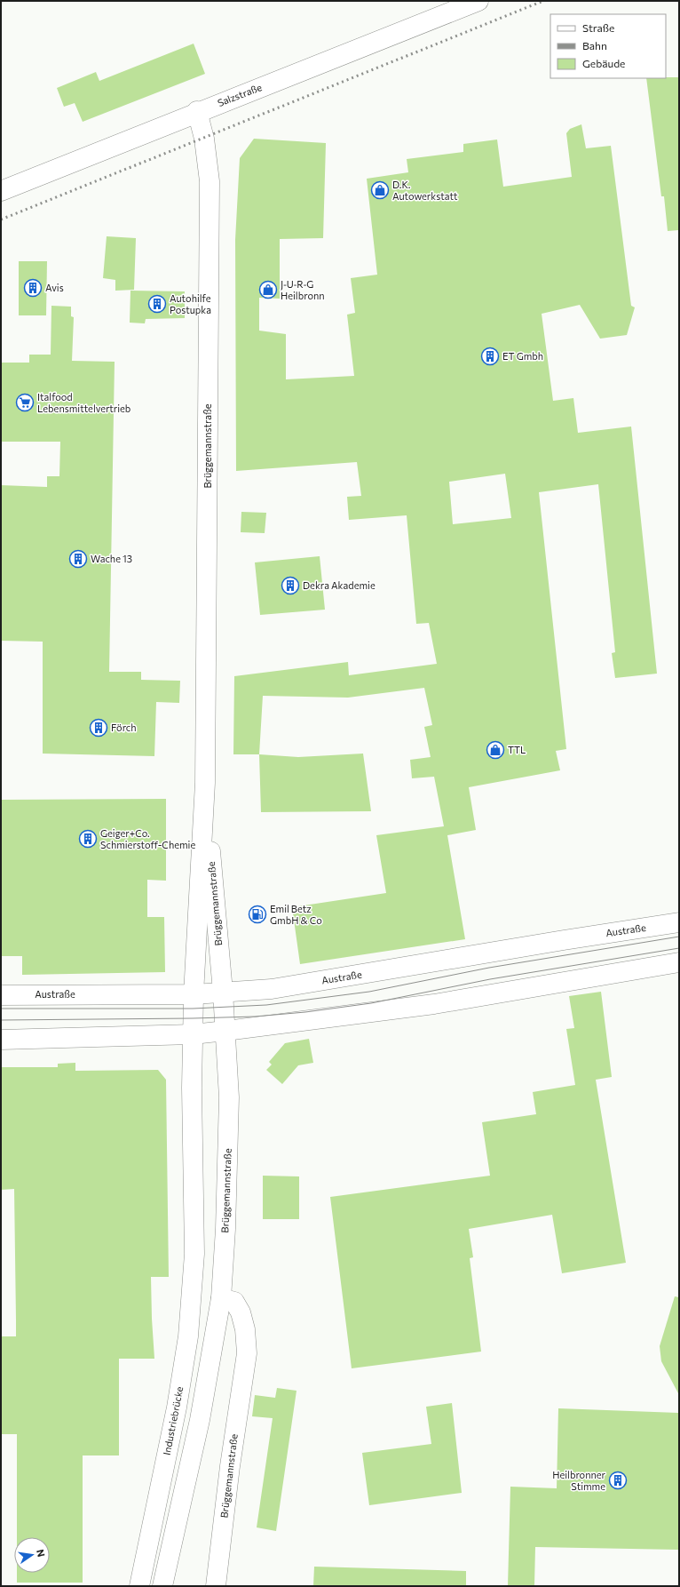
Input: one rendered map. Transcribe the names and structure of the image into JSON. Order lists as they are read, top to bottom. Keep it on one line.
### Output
{"streets":{"main road":["Salzstraße","Brüggemannstraße","Austraße","Industriebrücke"]},"crossings":[["Salzstraße","Brüggemannstraße"],["Brüggemannstraße","Austraße"],["Brüggemannstraße","Industriebrücke"]],"places":{"shop":["D.K. Autowerkstatt","J⁃U⁃R⁃G Heilbronn","TTL"],"building":["Avis","Autohilfe Postupka","ET Gmbh","Wache 13","Dekra Akademie","Förch","Geiger+Co. Schmierstoff-Chemie","Heilbronner Stimme"],"supermarket":["Italfood Lebensmittelvertrieb"],"fuel station":["Emil Betz GmbH & Co"]},"legend":["Straße","Bahn","Gebäude"],"north":"right"}
